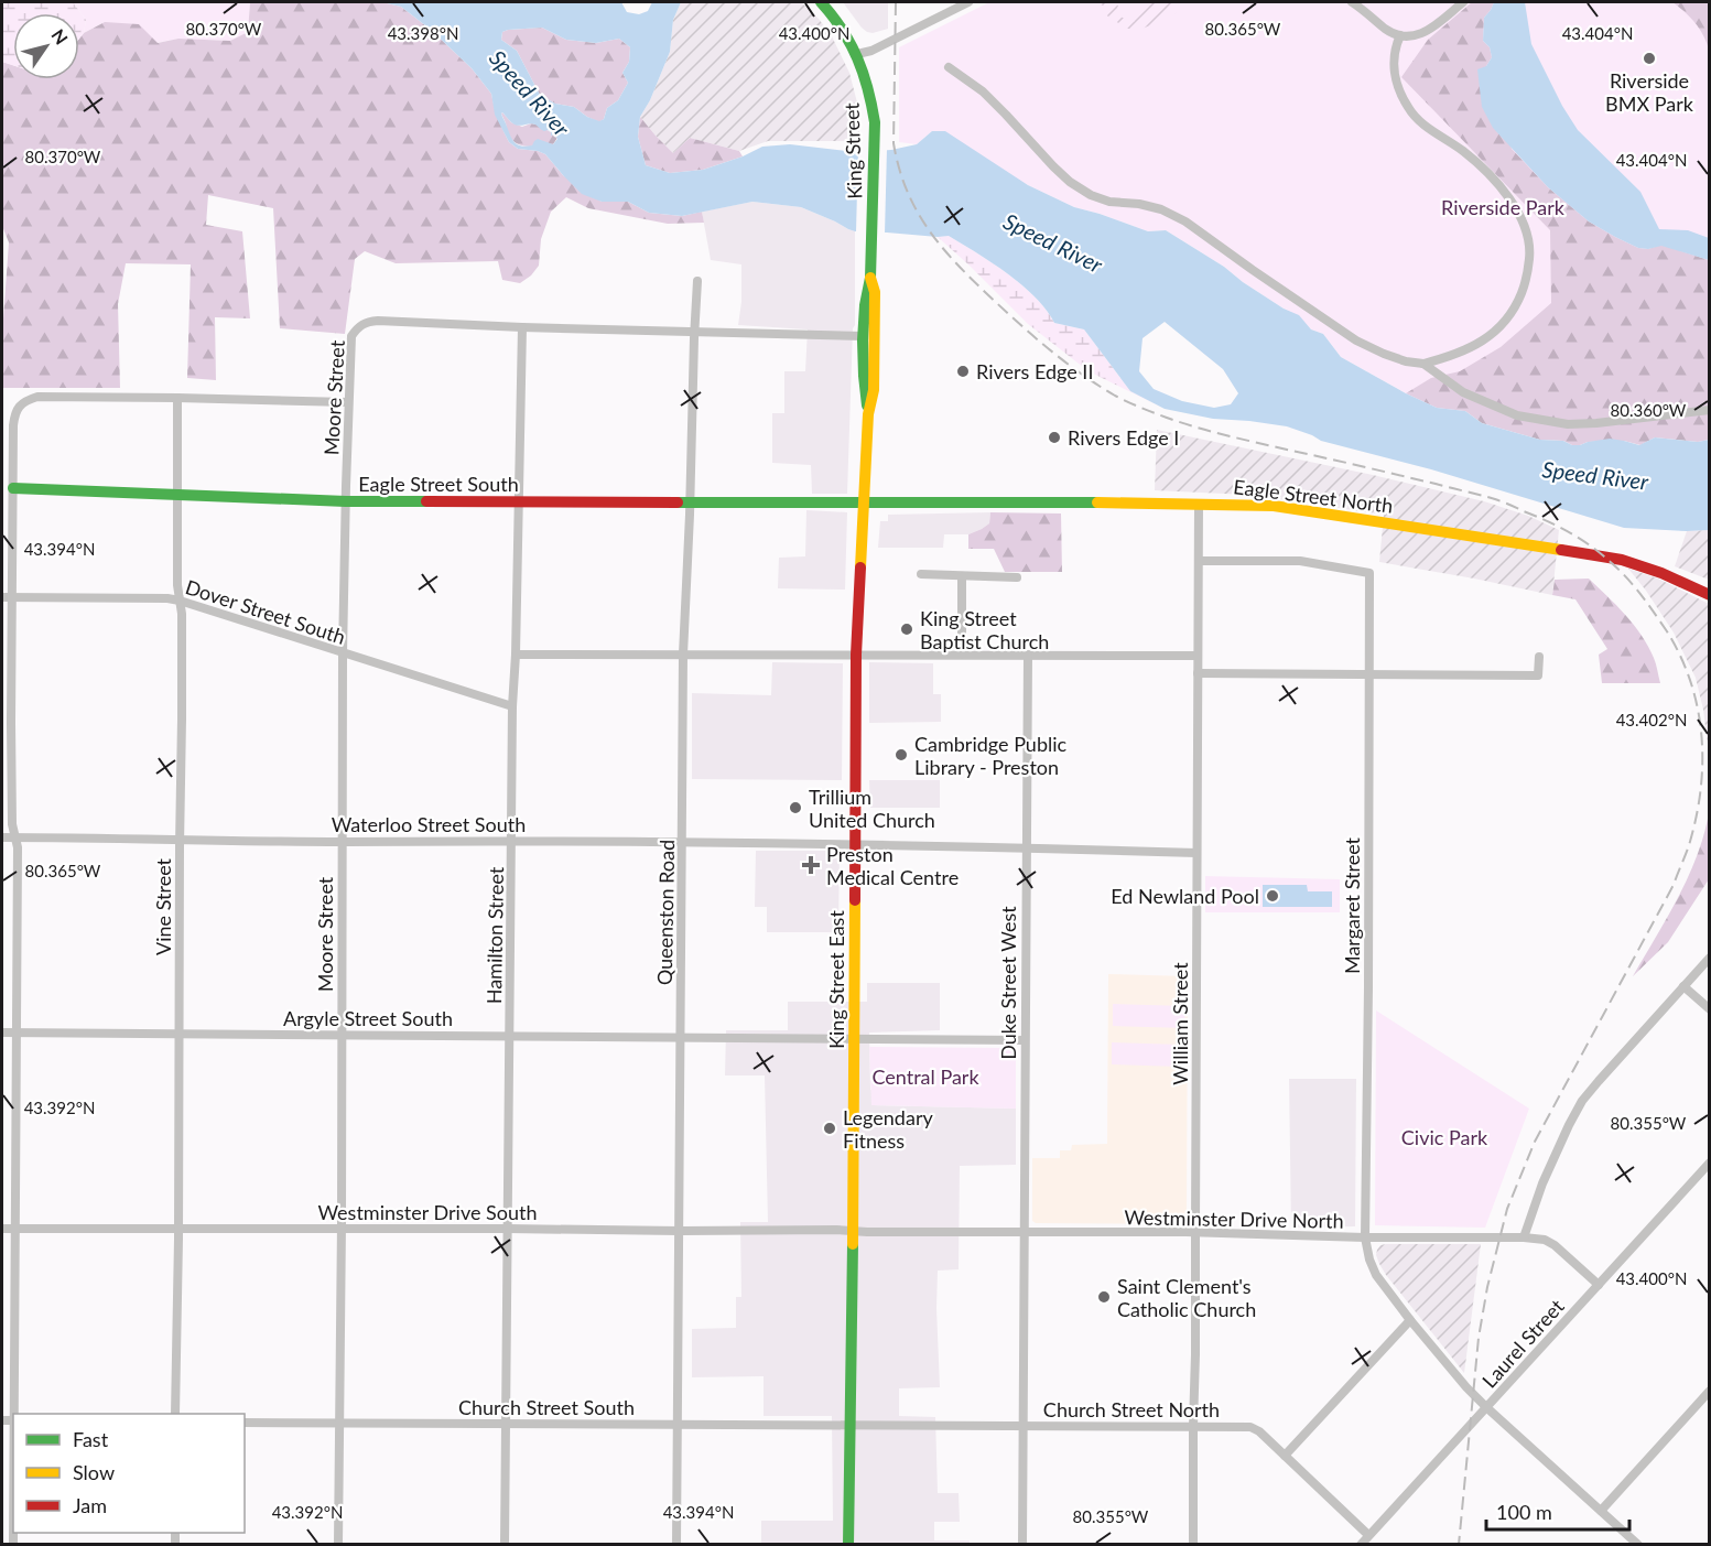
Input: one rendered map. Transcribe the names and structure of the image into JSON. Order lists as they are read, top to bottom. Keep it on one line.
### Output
{"streets":{"main road":["King Street","Eagle Street South","Eagle Street North","King Street East"],"street":["Moore Street","Dover Street South","Waterloo Street South","Margaret Street","Vine Street","Queenston Road","Hamilton Street","Duke Street West","Argyle Street South","William Street","Westminster Drive South","Westminster Drive North","Laurel Street","Church Street South","Church Street North"]},"crossings":[["King Street","King Street East"],["Moore Street","Eagle Street South"],["Moore Street","Dover Street South"],["Moore Street","Waterloo Street South"],["Moore Street","Hamilton Street"],["Moore Street","Argyle Street South"],["Moore Street","Westminster Drive South"],["Moore Street","Church Street South"],["Eagle Street South","Eagle Street North"],["Eagle Street South","Vine Street"],["Eagle Street South","Queenston Road"],["Eagle Street South","Hamilton Street"],["Eagle Street South","King Street East"],["Eagle Street North","King Street East"],["Eagle Street North","William Street"],["Dover Street South","Vine Street"],["Dover Street South","Hamilton Street"],["Waterloo Street South","Vine Street"],["Waterloo Street South","Queenston Road"],["Waterloo Street South","Hamilton Street"],["Waterloo Street South","King Street East"],["Waterloo Street South","Duke Street West"],["Waterloo Street South","William Street"],["Margaret Street","William Street"],["Margaret Street","Westminster Drive North"],["Margaret Street","Laurel Street"],["Vine Street","Argyle Street South"],["Vine Street","Westminster Drive South"],["Queenston Road","Argyle Street South"],["Queenston Road","Westminster Drive South"],["Queenston Road","Church Street South"],["Hamilton Street","Argyle Street South"],["Hamilton Street","Westminster Drive South"],["Hamilton Street","Church Street South"],["King Street East","Argyle Street South"],["King Street East","Westminster Drive South"],["King Street East","Westminster Drive North"],["King Street East","Church Street South"],["King Street East","Church Street North"],["Duke Street West","Argyle Street South"],["Duke Street West","Westminster Drive North"],["Duke Street West","Church Street North"],["William Street","Westminster Drive North"],["William Street","Church Street North"],["Westminster Drive South","Westminster Drive North"],["Westminster Drive North","Laurel Street"],["Laurel Street","Church Street North"],["Church Street South","Church Street North"]],"water":["Speed River"],"parks":["Riverside Park","Central Park","Civic Park"],"places":{"other":["Riverside BMX Park","Rivers Edge II","Rivers Edge I","King Street Baptist Church","Cambridge Public Library - Preston","Trillium United Church","Ed Newland Pool","Legendary Fitness","Saint Clement's Catholic Church"],"health":["Preston Medical Centre"]},"legend":["Fast","Slow","Jam"],"scale_bar":"100 m","north":"top right","coordinates":["80.370°W","80.365°W","43.398°N","43.400°N","43.404°N","80.360°W","43.394°N","43.402°N","43.392°N","80.355°W"]}
